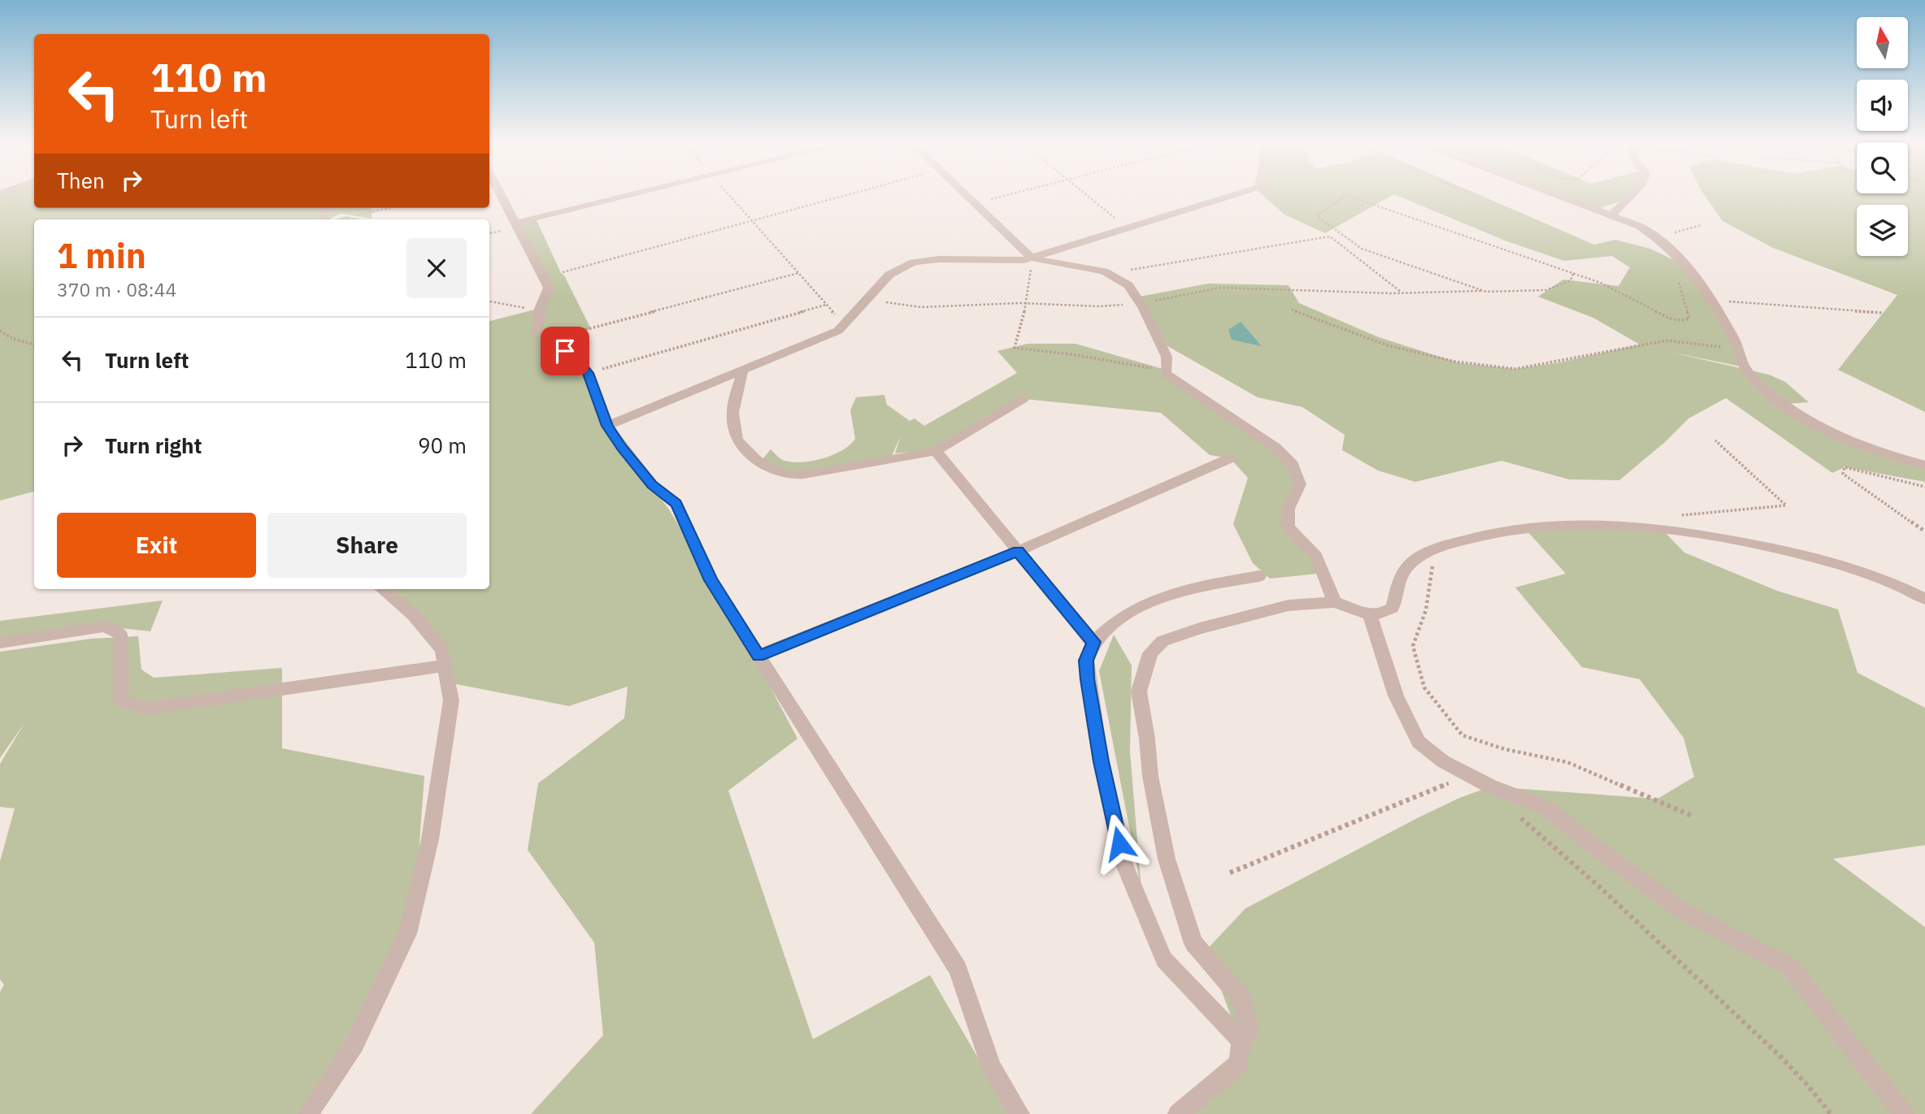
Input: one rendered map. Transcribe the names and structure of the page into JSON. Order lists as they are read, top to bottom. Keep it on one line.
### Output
{"north":"top","page":{"turn":["110 m","Turn left"],"then":"Then","heading":["1 min","370 m · 08:44"],"list":[{"name":"Turn left","value":"110 m"},{"name":"Turn right","value":"90 m"}],"buttons":["Exit","Share"]}}
